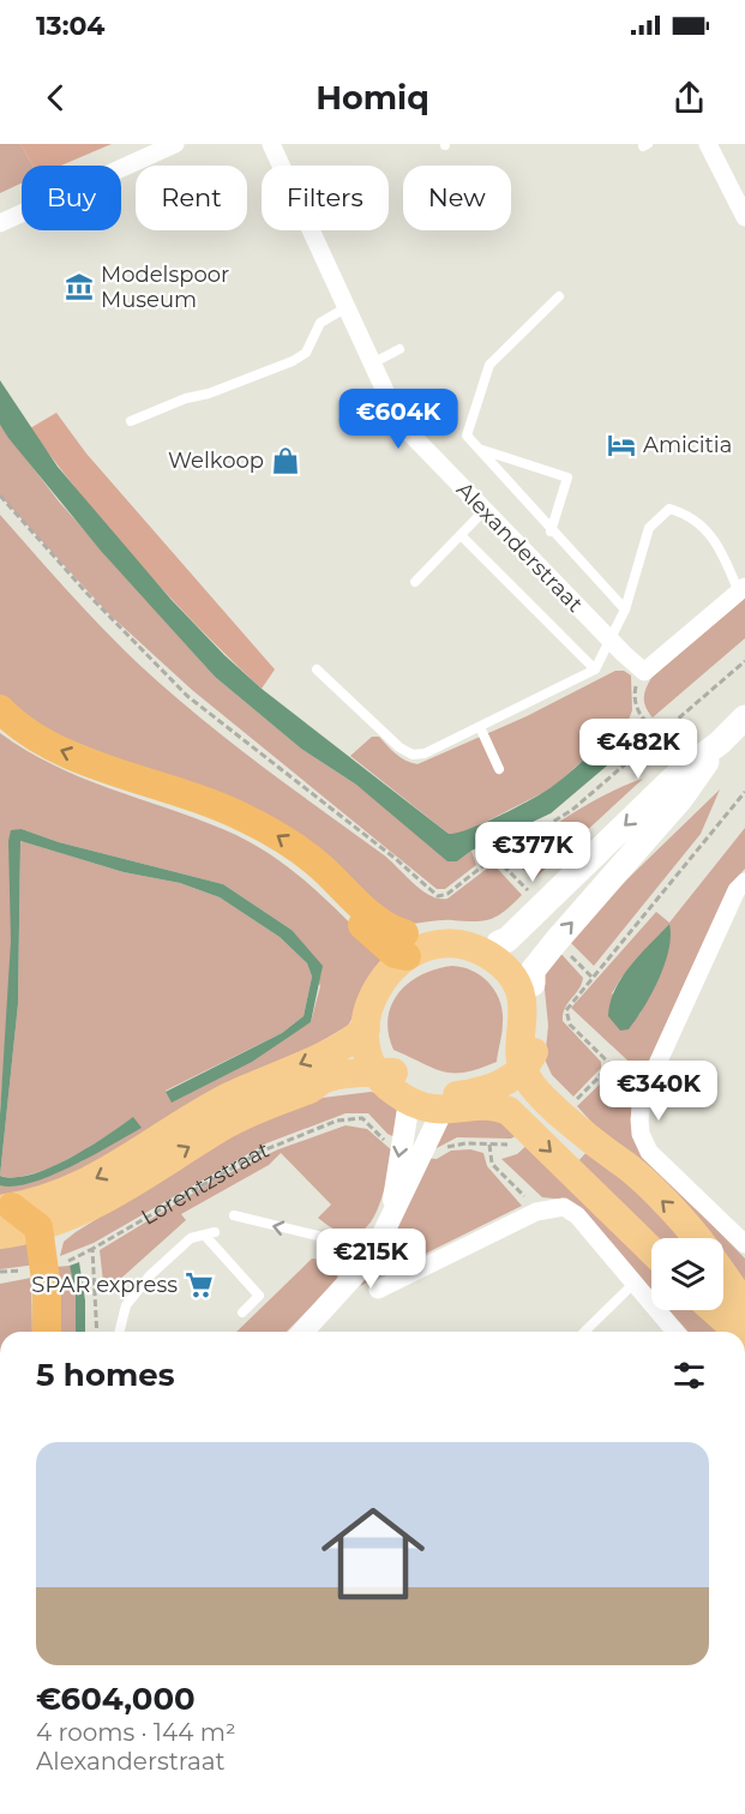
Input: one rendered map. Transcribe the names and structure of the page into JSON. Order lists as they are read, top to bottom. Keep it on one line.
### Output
{"streets":{"street":["Alexanderstraat"],"path":["Lorentzstraat"]},"places":{"museum":["Modelspoor Museum"],"hotel":["Amicitia"],"shop":["Welkoop"],"supermarket":["SPAR express"]},"page":{"status":"13:04","header":"Homiq","chip":["Buy","Rent","Filters","New"],"price":["€604K","€482K","€377K","€340K","€215K"],"heading":"5 homes","list":[{"name":"€604,000","note":"4 rooms · 144 m² · Alexanderstraat"}]}}
